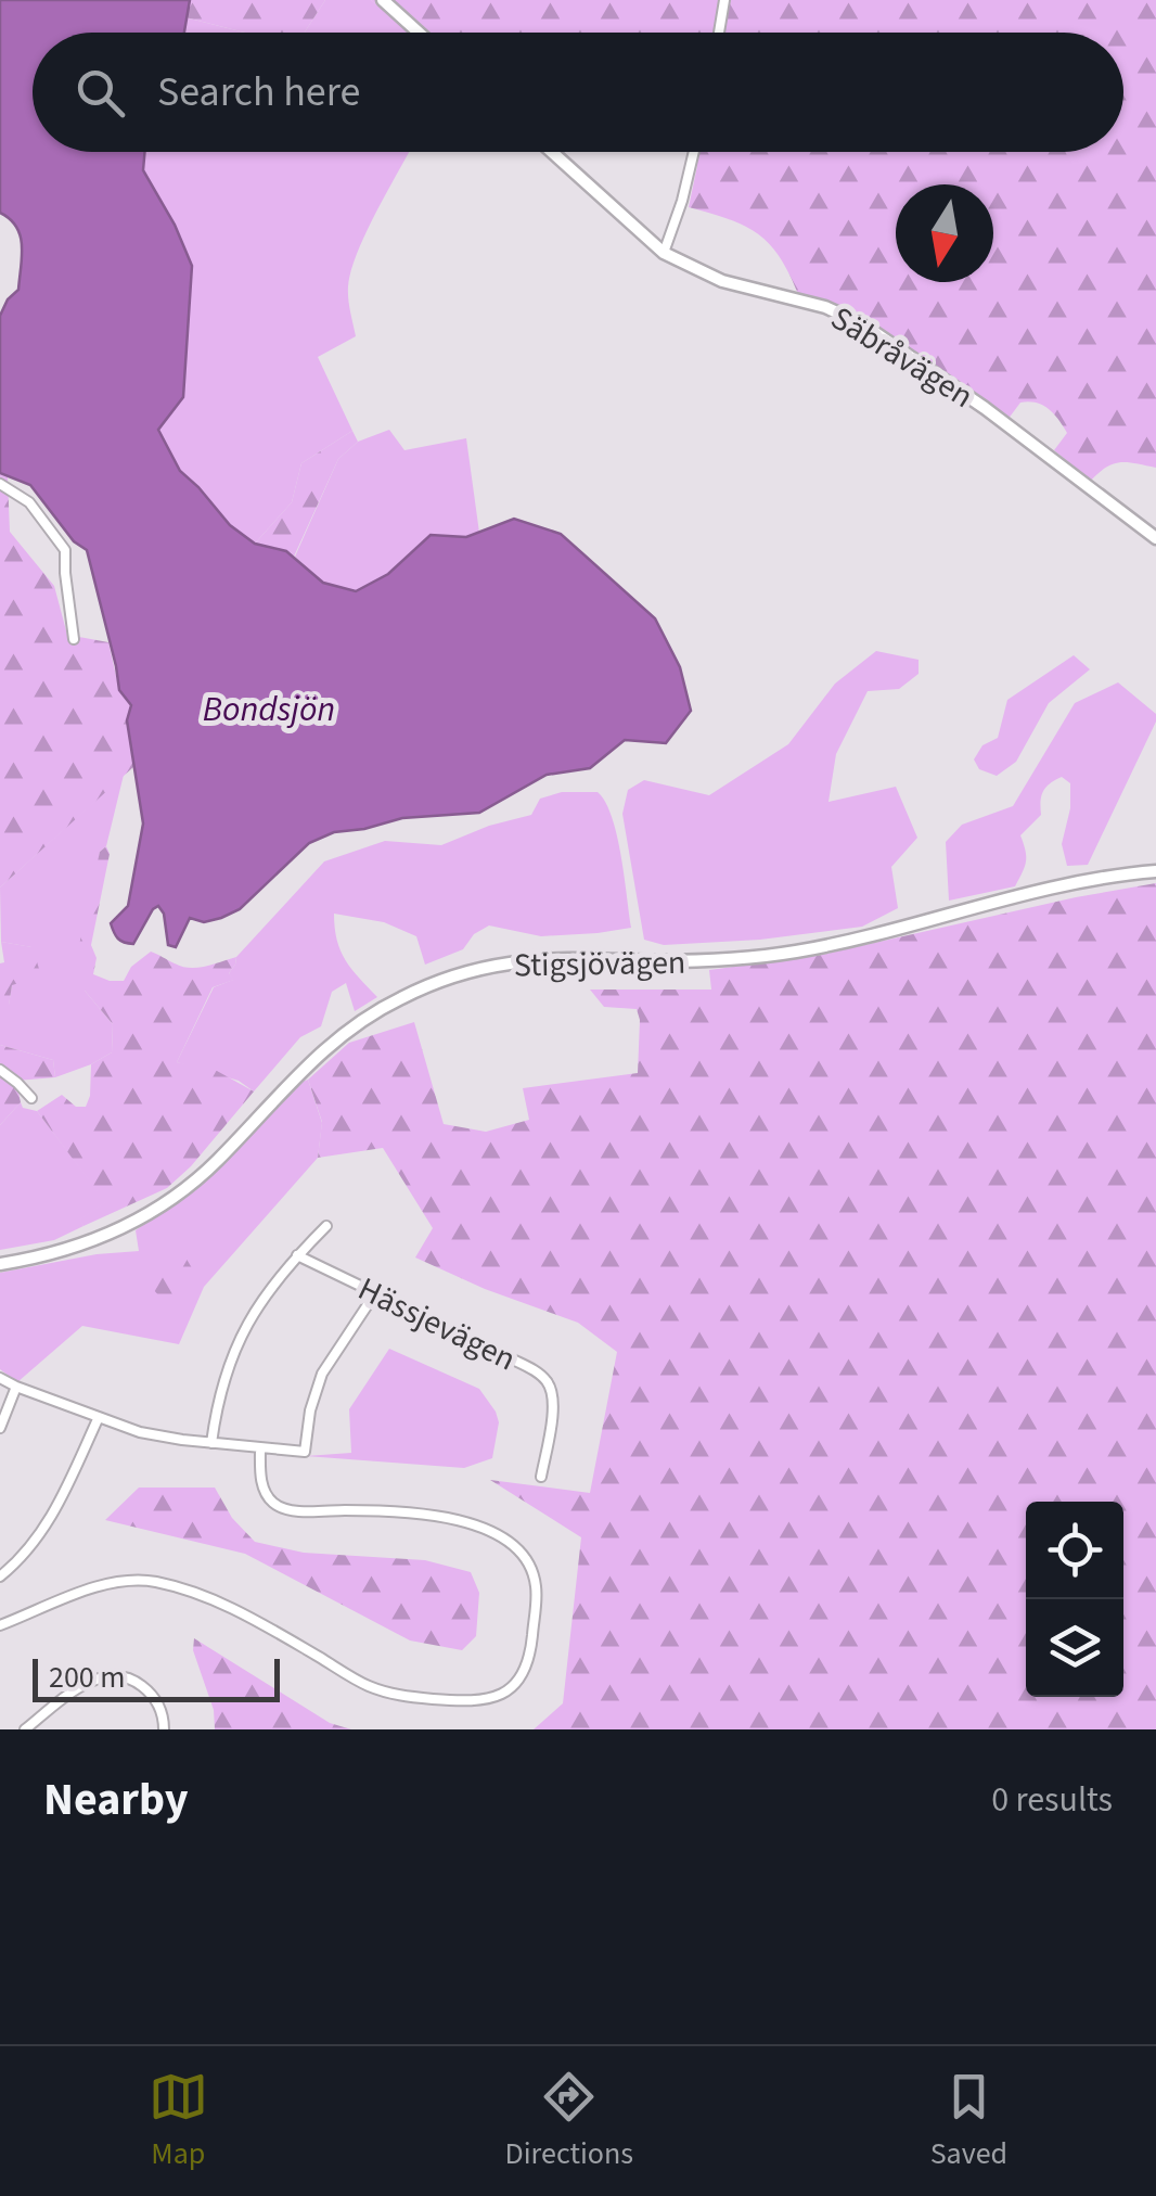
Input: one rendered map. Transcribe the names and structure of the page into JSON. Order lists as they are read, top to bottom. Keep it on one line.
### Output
{"streets":{"main road":["Säbråvägen","Stigsjövägen"],"street":["Hässjevägen"]},"water":["Bondsjön"],"scale_bar":"200 m","north":"bottom","page":{"search":"Search here","scale":"200 m","heading":["Nearby","0 results"],"nav":["Map","Directions","Saved"]}}
